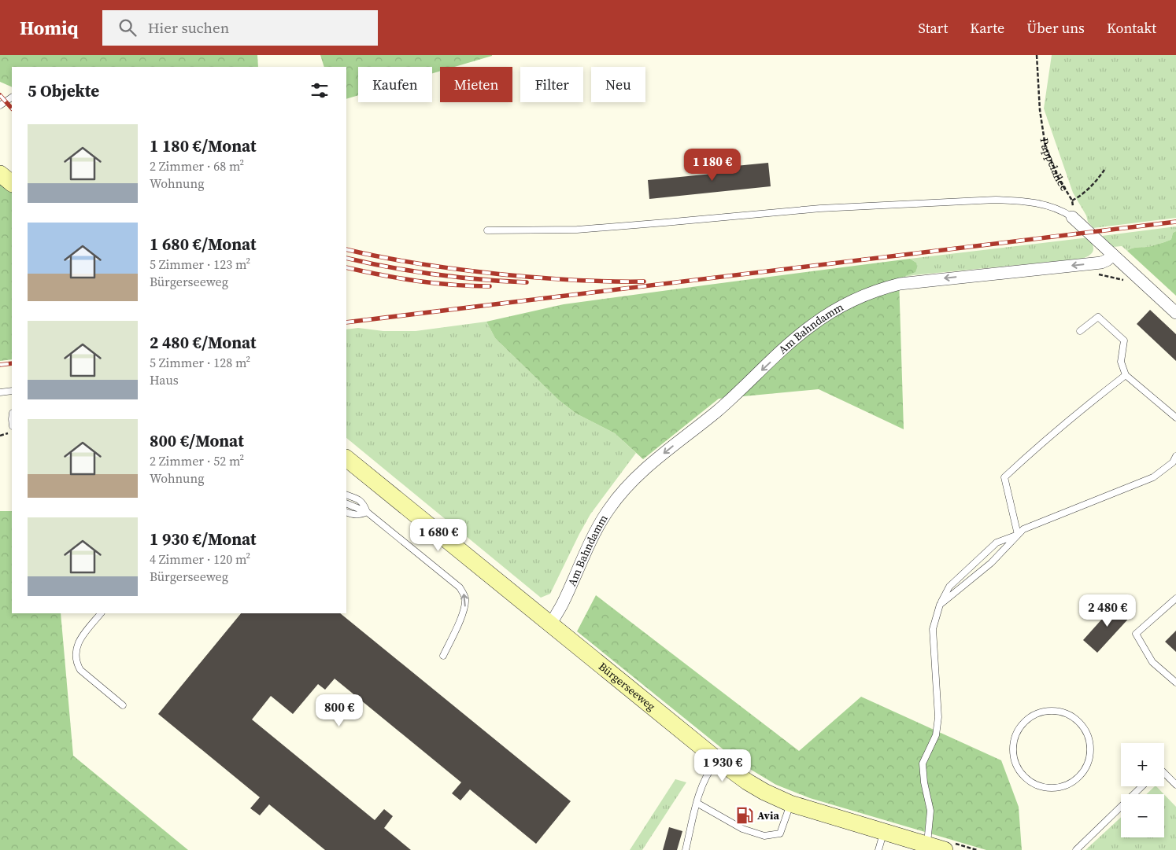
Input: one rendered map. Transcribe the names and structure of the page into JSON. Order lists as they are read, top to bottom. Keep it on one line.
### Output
{"streets":{"street":["Am Bahndamm","Bürgerseeweg"],"path":["Pappelallee"]},"crossings":[["Am Bahndamm","Bürgerseeweg"]],"one_way":["Am Bahndamm"],"places":{"fuel station":["Avia"]},"page":{"header":"Homiq","search":"Hier suchen","nav":["Start","Karte","Über uns","Kontakt"],"chip":["Kaufen","Mieten","Filter","Neu"],"heading":"5 Objekte","list":[{"name":"1 180 €/Monat","note":"2 Zimmer · 68 m² · Wohnung"},{"name":"1 680 €/Monat","note":"5 Zimmer · 123 m² · Bürgerseeweg"},{"name":"2 480 €/Monat","note":"5 Zimmer · 128 m² · Haus"},{"name":"800 €/Monat","note":"2 Zimmer · 52 m² · Wohnung"},{"name":"1 930 €/Monat","note":"4 Zimmer · 120 m² · Bürgerseeweg"}],"price":["1 180 €","1 680 €","2 480 €","800 €","1 930 €"],"map_buttons":["+","−"]}}
